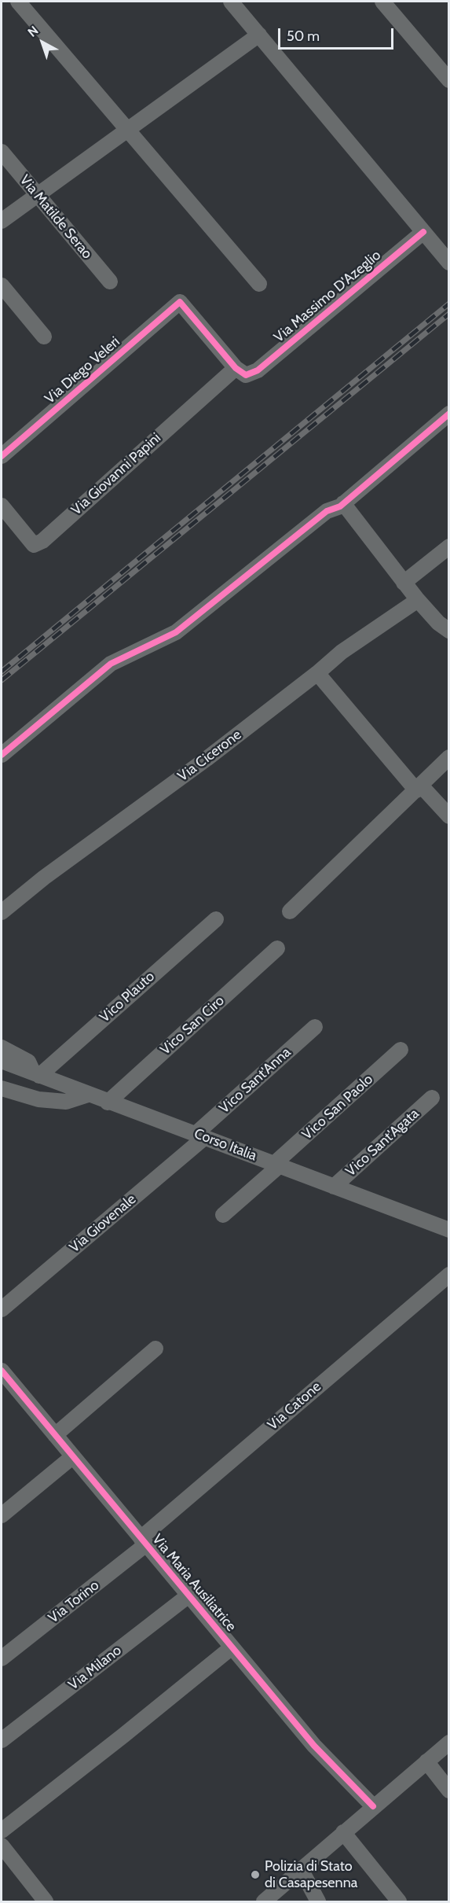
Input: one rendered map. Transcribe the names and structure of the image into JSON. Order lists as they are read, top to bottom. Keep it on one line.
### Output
{"streets":{"street":["Via Matilde Serao","Via Massimo D'Azeglio","Via Diego Veleri","Via Giovanni Papini","Via Cicerone","Vico Plauto","Vico San Ciro","Vico Sant'Anna","Vico San Paolo","Vico Sant'Agata","Corso Italia","Via Giovenale","Via Catone","Via Maria Ausiliatrice","Via Torino","Via Milano"]},"crossings":[["Via Massimo D'Azeglio","Via Diego Veleri"],["Via Massimo D'Azeglio","Via Giovanni Papini"],["Via Diego Veleri","Via Giovanni Papini"],["Vico Plauto","Corso Italia"],["Vico San Ciro","Corso Italia"],["Vico Sant'Anna","Corso Italia"],["Vico Sant'Anna","Via Giovenale"],["Vico San Paolo","Corso Italia"],["Vico Sant'Agata","Corso Italia"],["Corso Italia","Via Giovenale"],["Via Catone","Via Maria Ausiliatrice"],["Via Catone","Via Torino"],["Via Maria Ausiliatrice","Via Torino"],["Via Maria Ausiliatrice","Via Milano"]],"places":["Polizia di Stato di Casapesenna"],"scale_bar":"50 m","north":"top left"}
